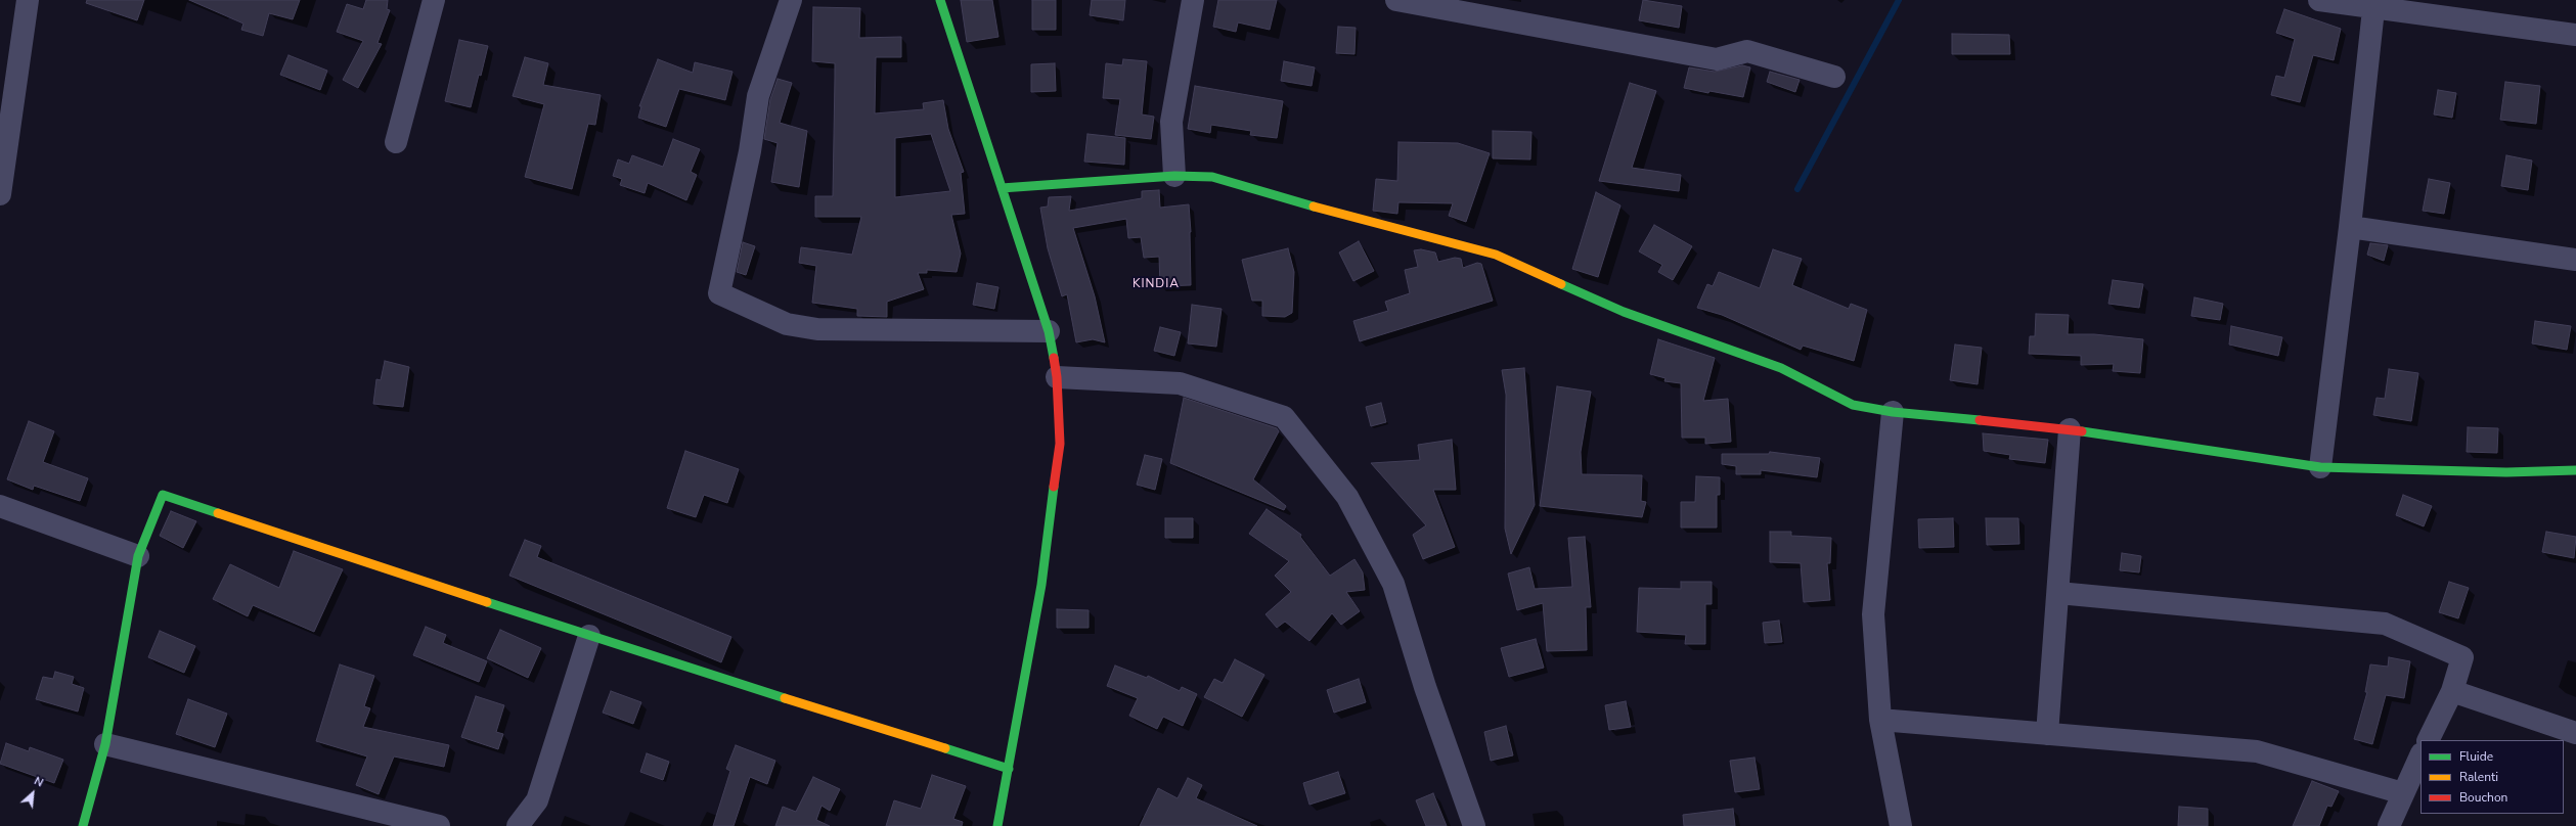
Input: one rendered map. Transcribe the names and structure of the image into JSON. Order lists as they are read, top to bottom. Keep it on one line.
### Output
{"districts":["KINDIA"],"legend":["Fluide","Ralenti","Bouchon"],"north":"top right"}
